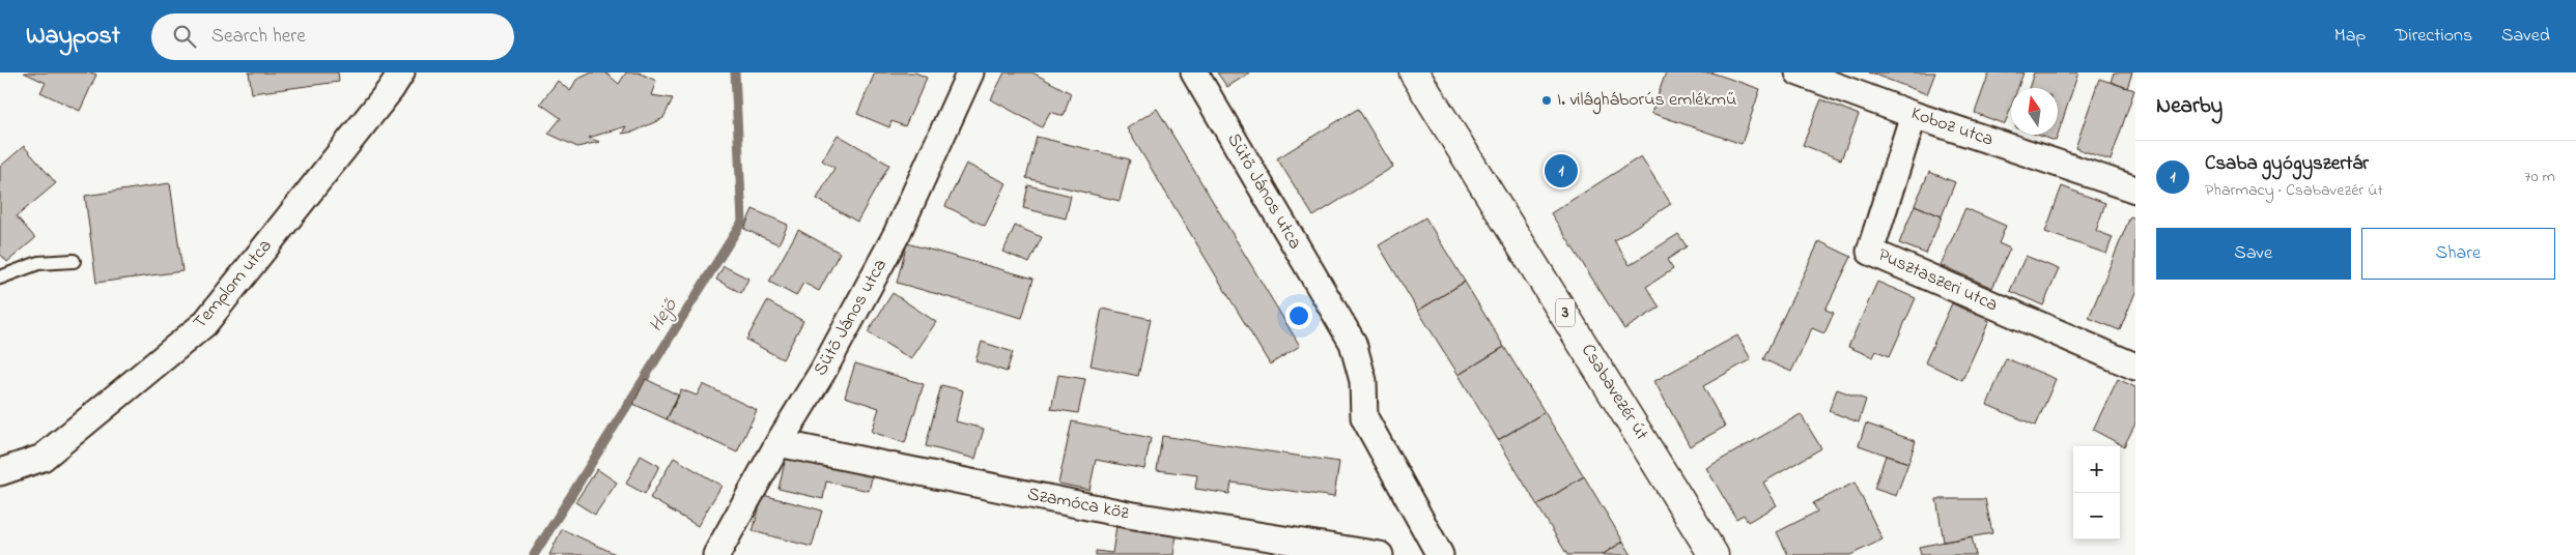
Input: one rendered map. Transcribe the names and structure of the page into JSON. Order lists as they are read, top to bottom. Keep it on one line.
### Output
{"streets":{"main road":["3","Csabavezér út"],"street":["Koboz utca","Sütő János utca","Pusztaszeri utca","Templom utca","Szamóca köz"]},"crossings":[["Koboz utca","Pusztaszeri utca"],["Sütő János utca","Szamóca köz"]],"water":["Hejő"],"places":["I. világháborús emlékmű"],"north":"top","page":{"header":"Waypost","search":"Search here","nav":["Map","Directions","Saved"],"heading":"Nearby","list":[{"mark":"1","name":"Csaba gyógyszertár","note":"Pharmacy · Csabavezér út","value":"70 m"}],"pins":"1","buttons":["Save","Share"],"map_buttons":["+","−"]}}
